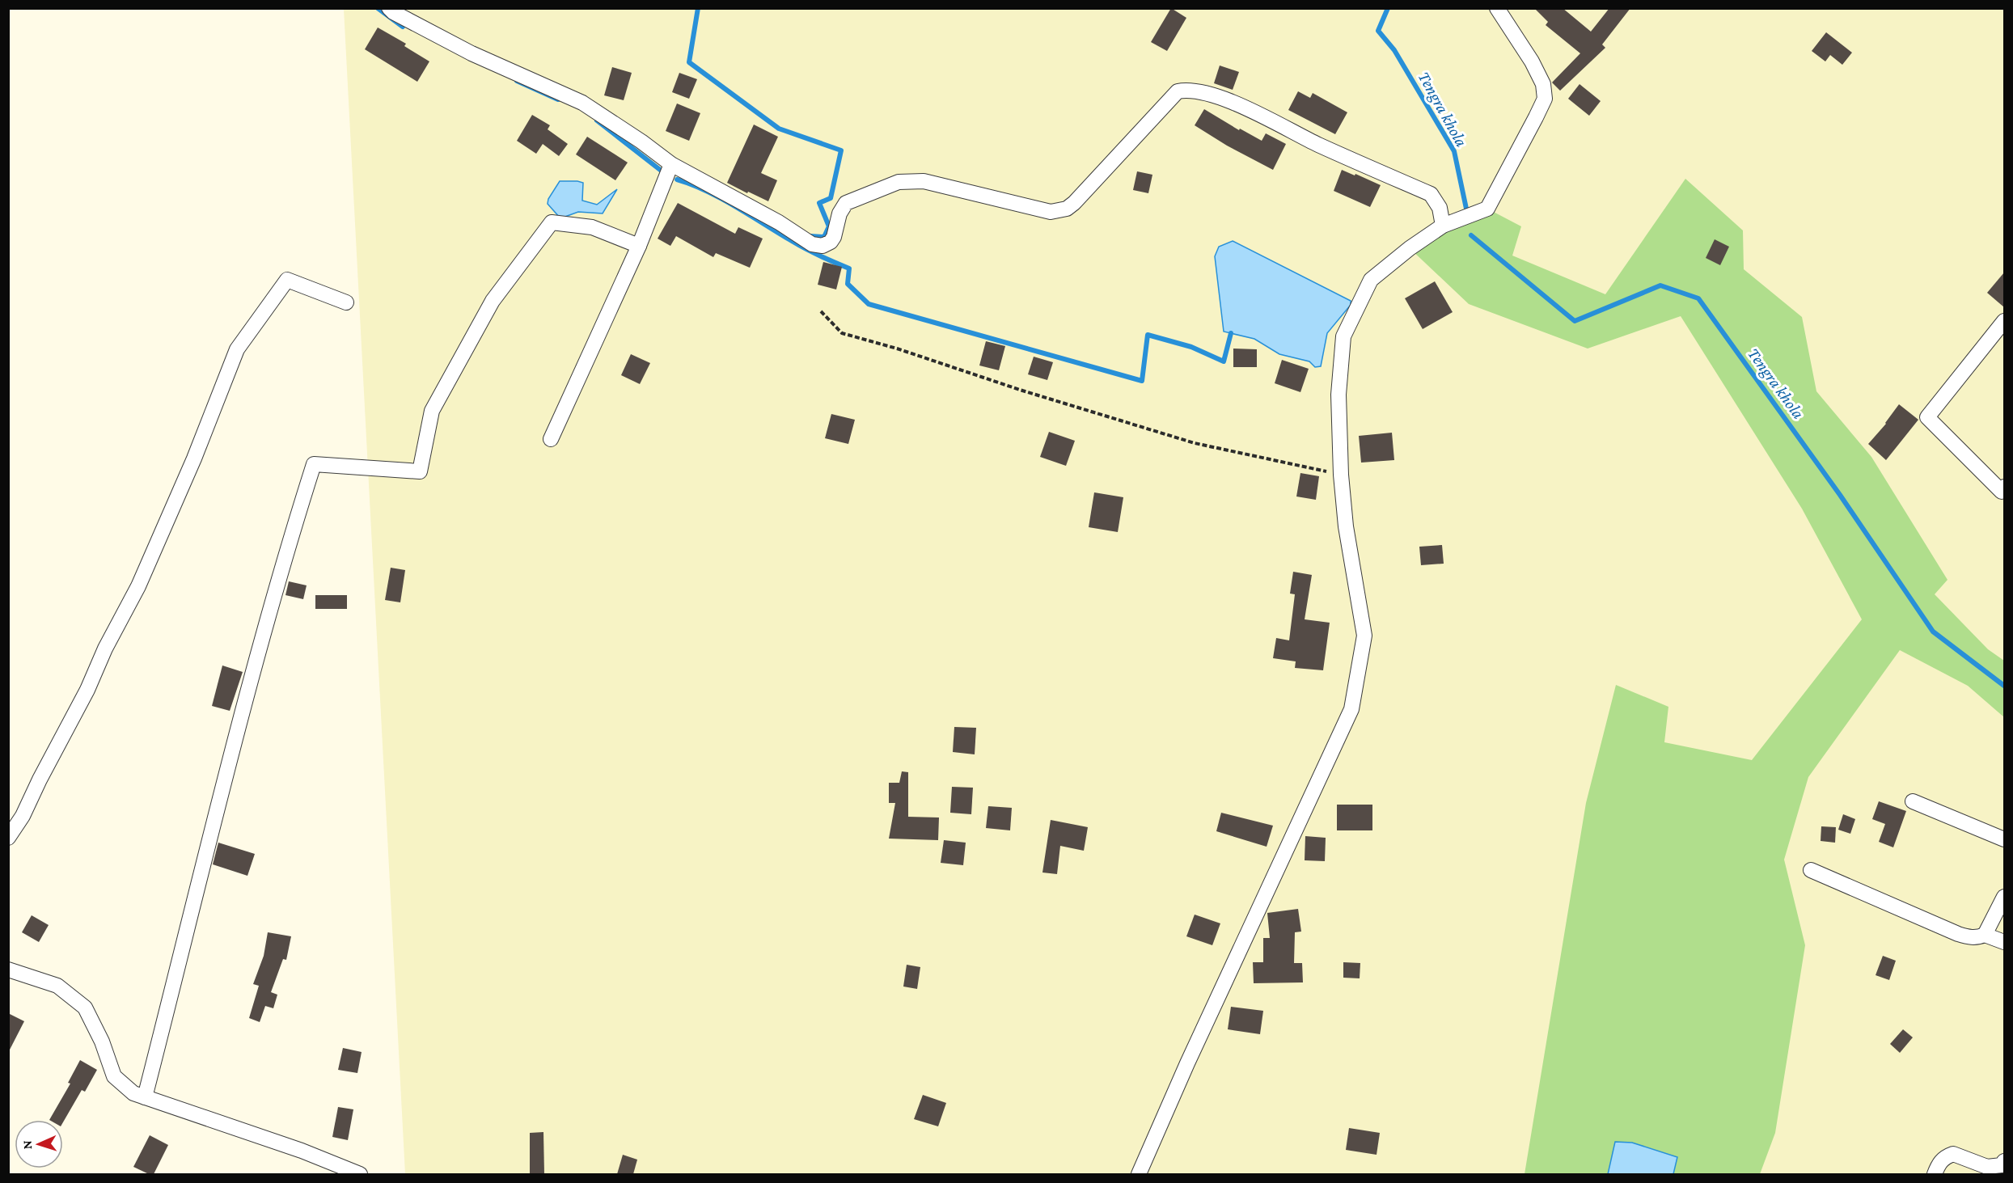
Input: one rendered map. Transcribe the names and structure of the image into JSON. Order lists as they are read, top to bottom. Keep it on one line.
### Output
{"water":["Tengra khola"],"north":"left"}
